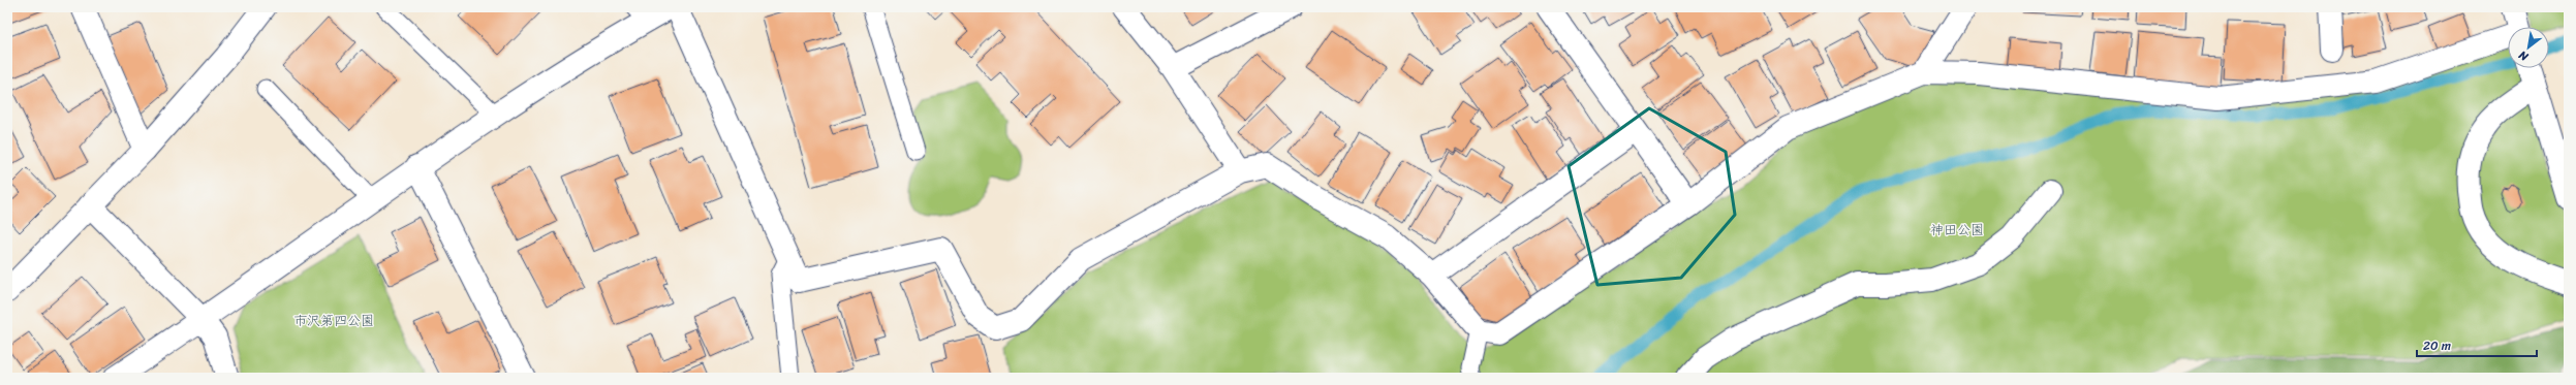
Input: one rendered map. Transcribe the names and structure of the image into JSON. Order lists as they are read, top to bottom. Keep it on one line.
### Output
{"parks":["神田公園","市沢第四公園"],"scale_bar":"20 m","north":"bottom left"}
